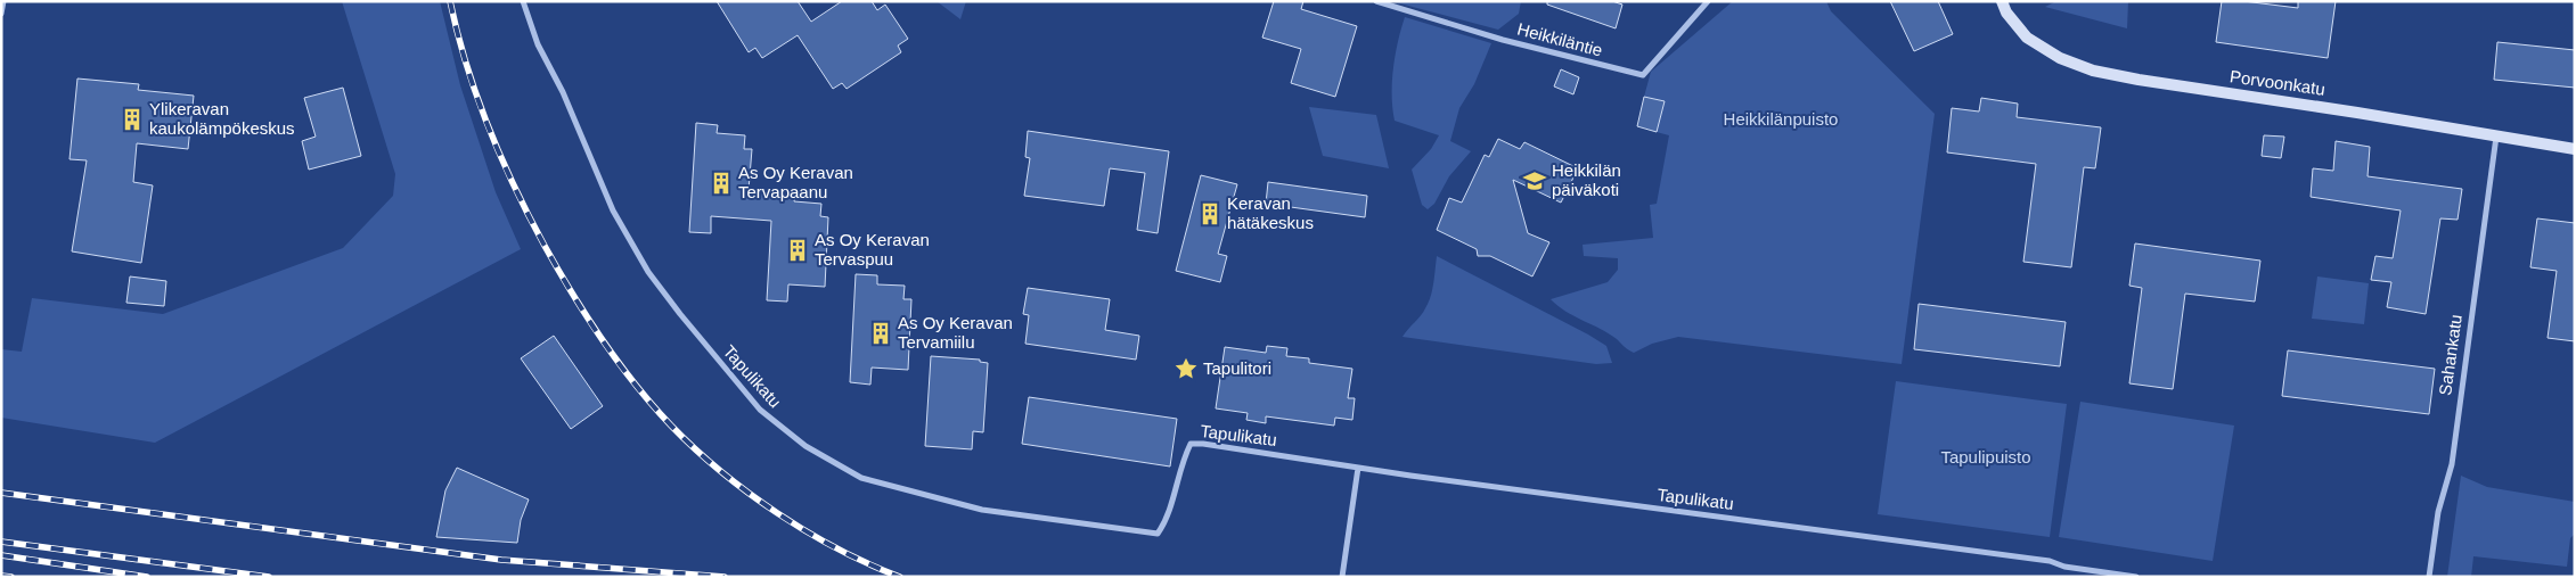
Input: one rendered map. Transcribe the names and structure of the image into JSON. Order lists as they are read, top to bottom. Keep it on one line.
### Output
{"streets":{"street":["Heikkiläntie","Porvoonkatu","Sahankatu","Tapulikatu"]},"crossings":[["Porvoonkatu","Sahankatu"]],"parks":["Heikkilänpuisto","Tapulipuisto"],"places":{"building":["Ylikeravan kaukolämpökeskus","As Oy Keravan Tervapaanu","Keravan hätäkeskus","As Oy Keravan Tervaspuu","As Oy Keravan Tervamiilu"],"school or university":["Heikkilän päiväkoti"],"place":["Tapulitori"]}}
